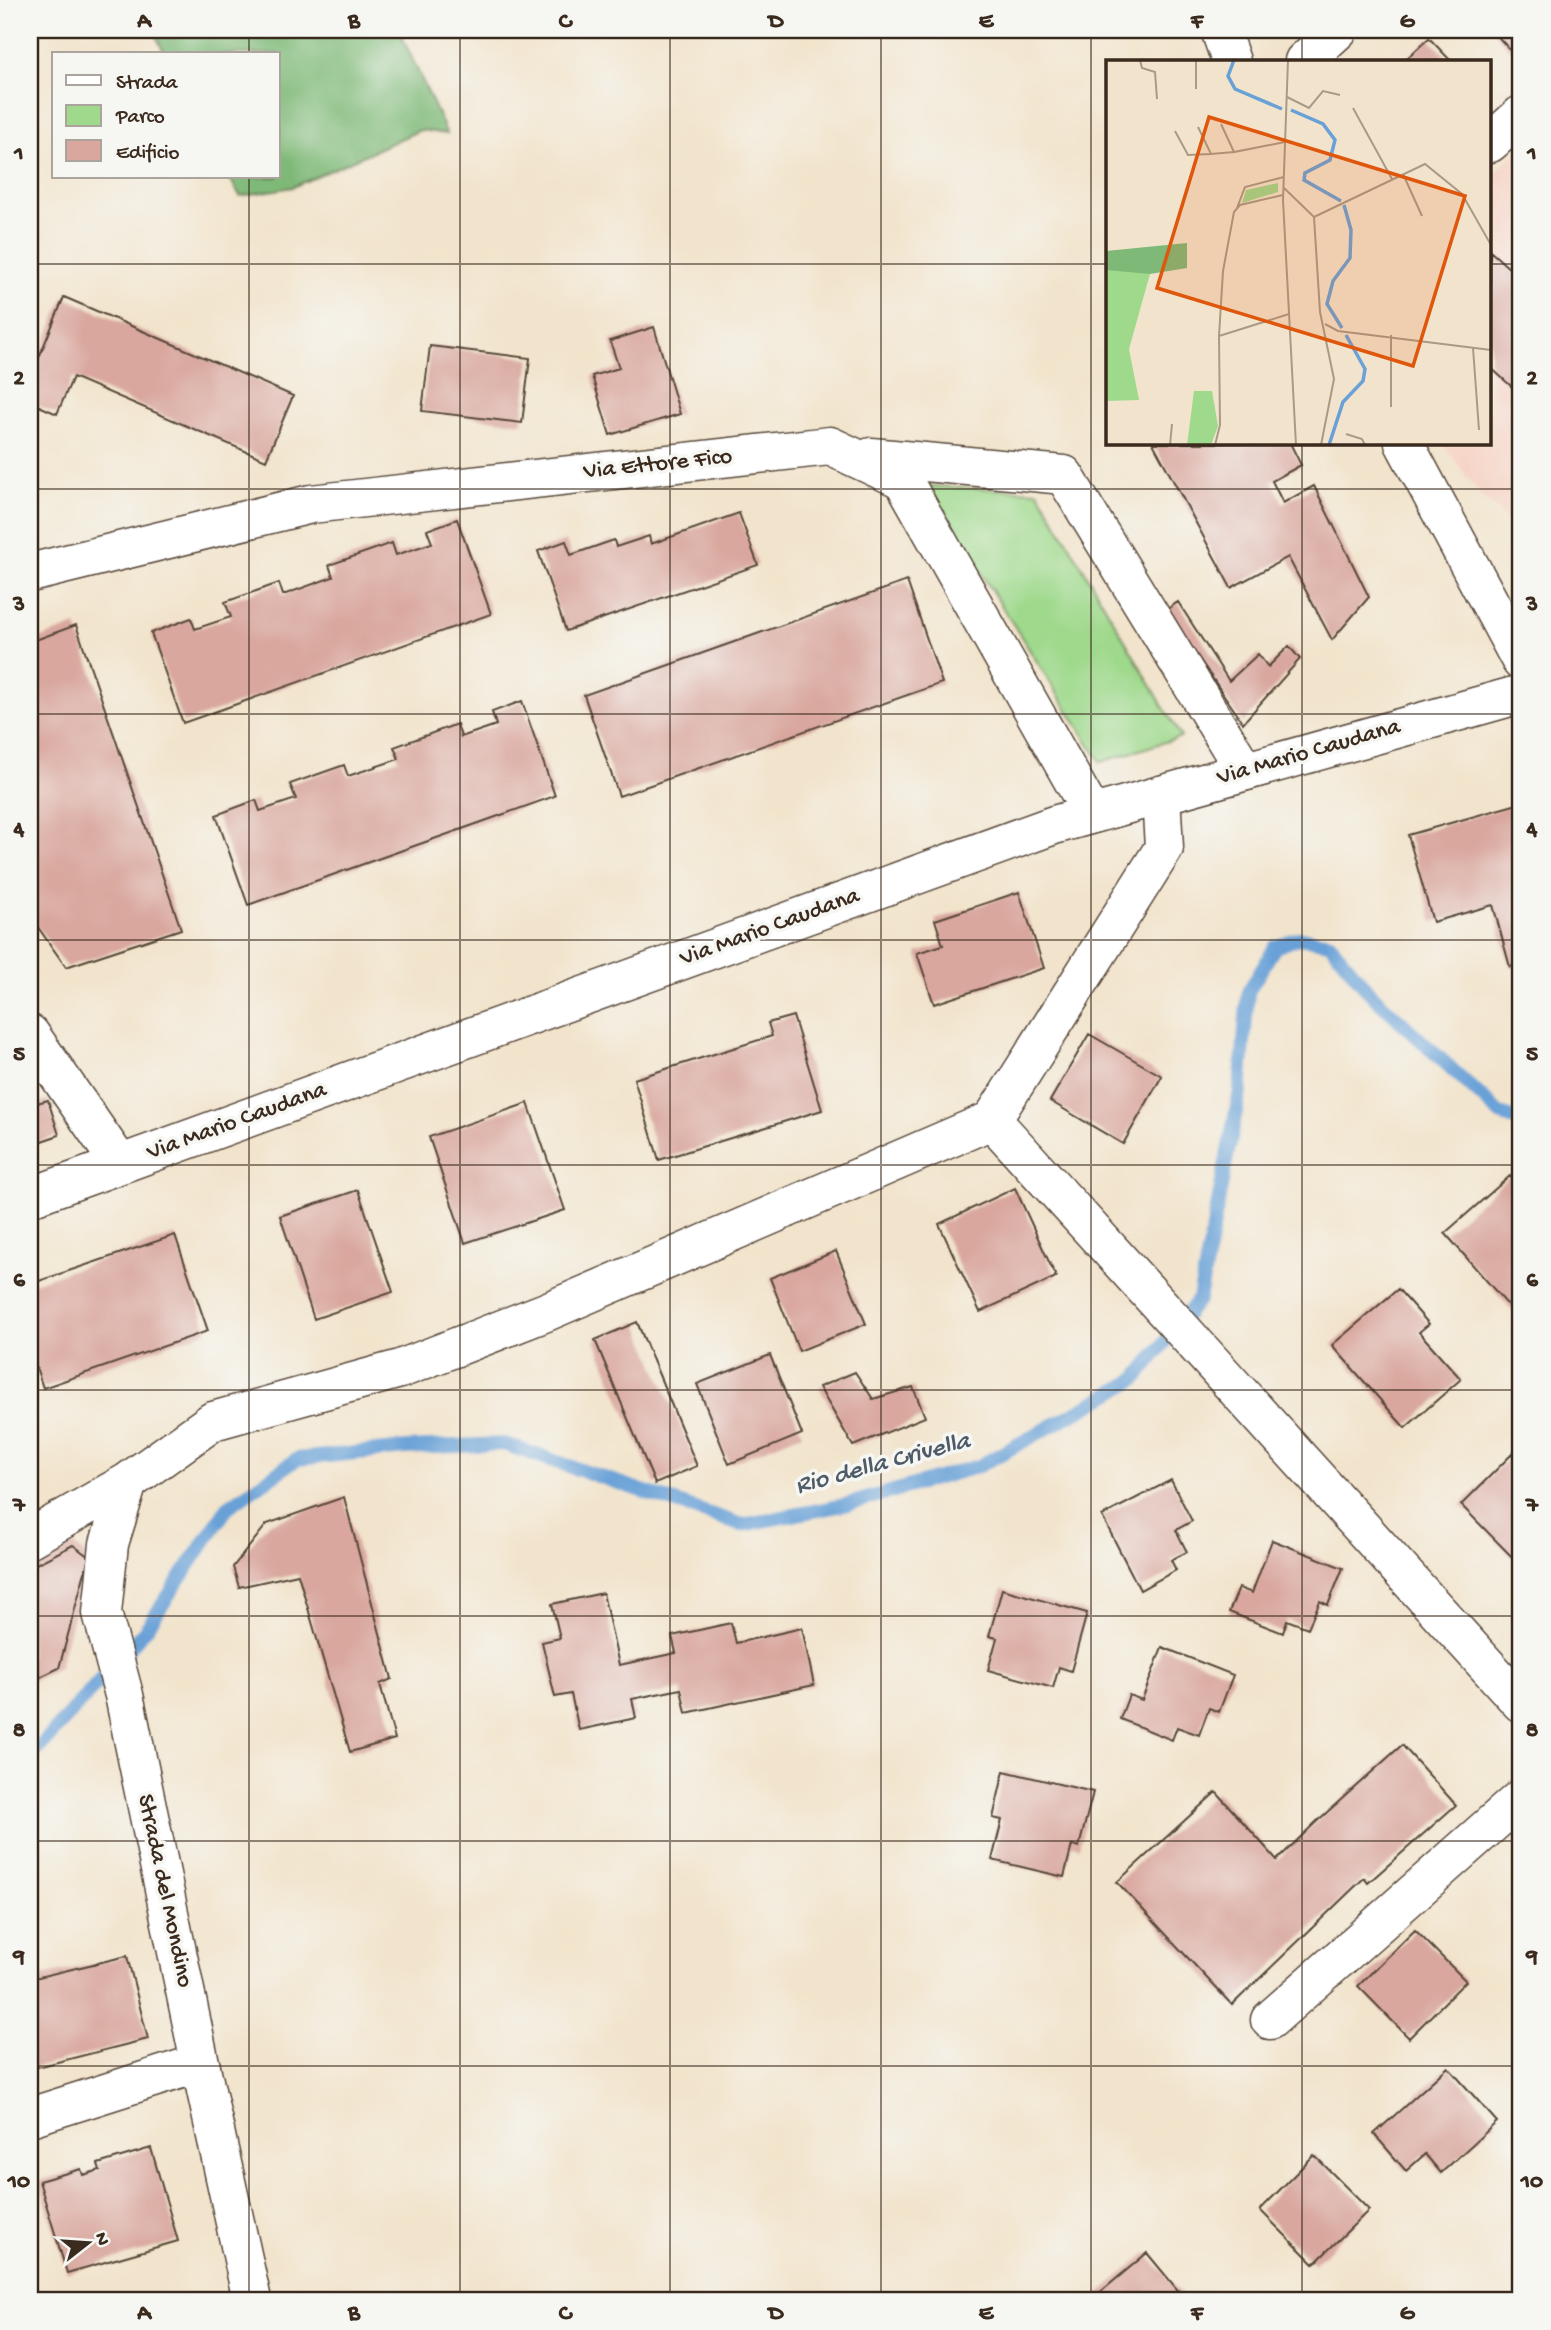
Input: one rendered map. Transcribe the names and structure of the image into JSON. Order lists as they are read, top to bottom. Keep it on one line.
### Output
{"streets":{"street":["Via Ettore Fico","Via Mario Caudana","Strada del Mondino"]},"crossings":[["Via Ettore Fico","Via Mario Caudana"]],"water":["Rio della Crivella"],"legend":["Strada","Parco","Edificio"],"north":"right","grid":{"columns":["A","B","C","D","E","F","G"],"rows":["1","2","3","4","5","6","7","8","9","10"]}}
